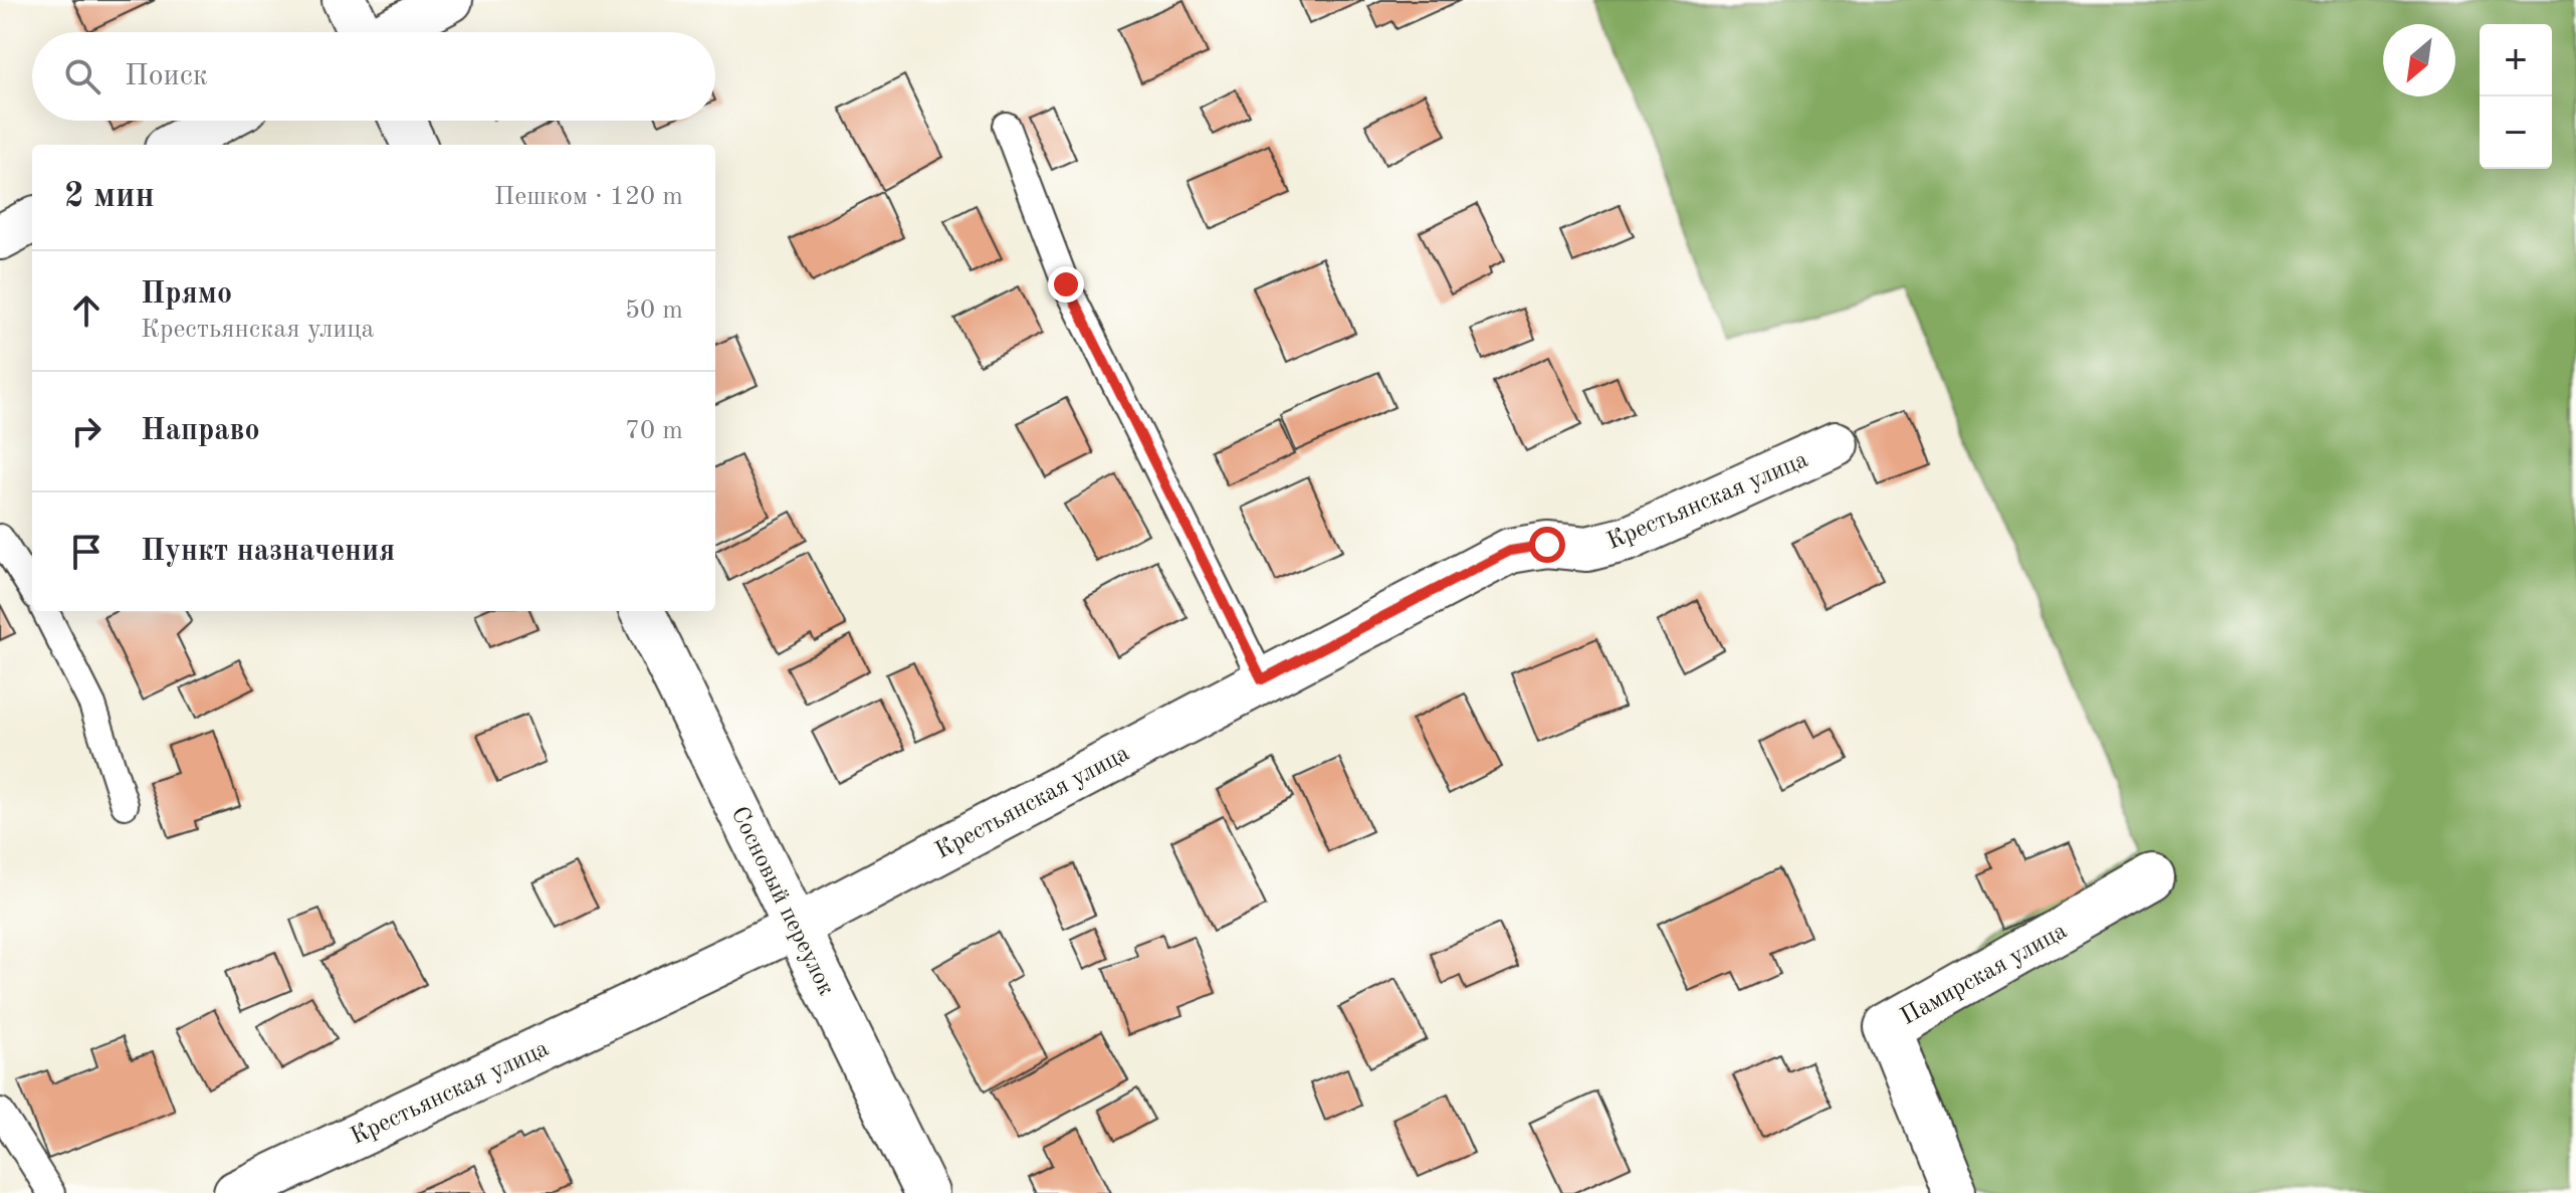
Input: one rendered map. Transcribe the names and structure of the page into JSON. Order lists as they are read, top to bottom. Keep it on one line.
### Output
{"streets":{"street":["Крестьянская улица","Сосновый переулок","Памирская улица"]},"crossings":[["Крестьянская улица","Сосновый переулок"]],"north":"bottom left","page":{"map_buttons":["+","−"],"search":"Поиск","heading":["2 мин","Пешком · 120 m"],"list":[["Прямо","Крестьянская улица","50 m"],["Направо","70 m"],"Пункт назначения"]}}
